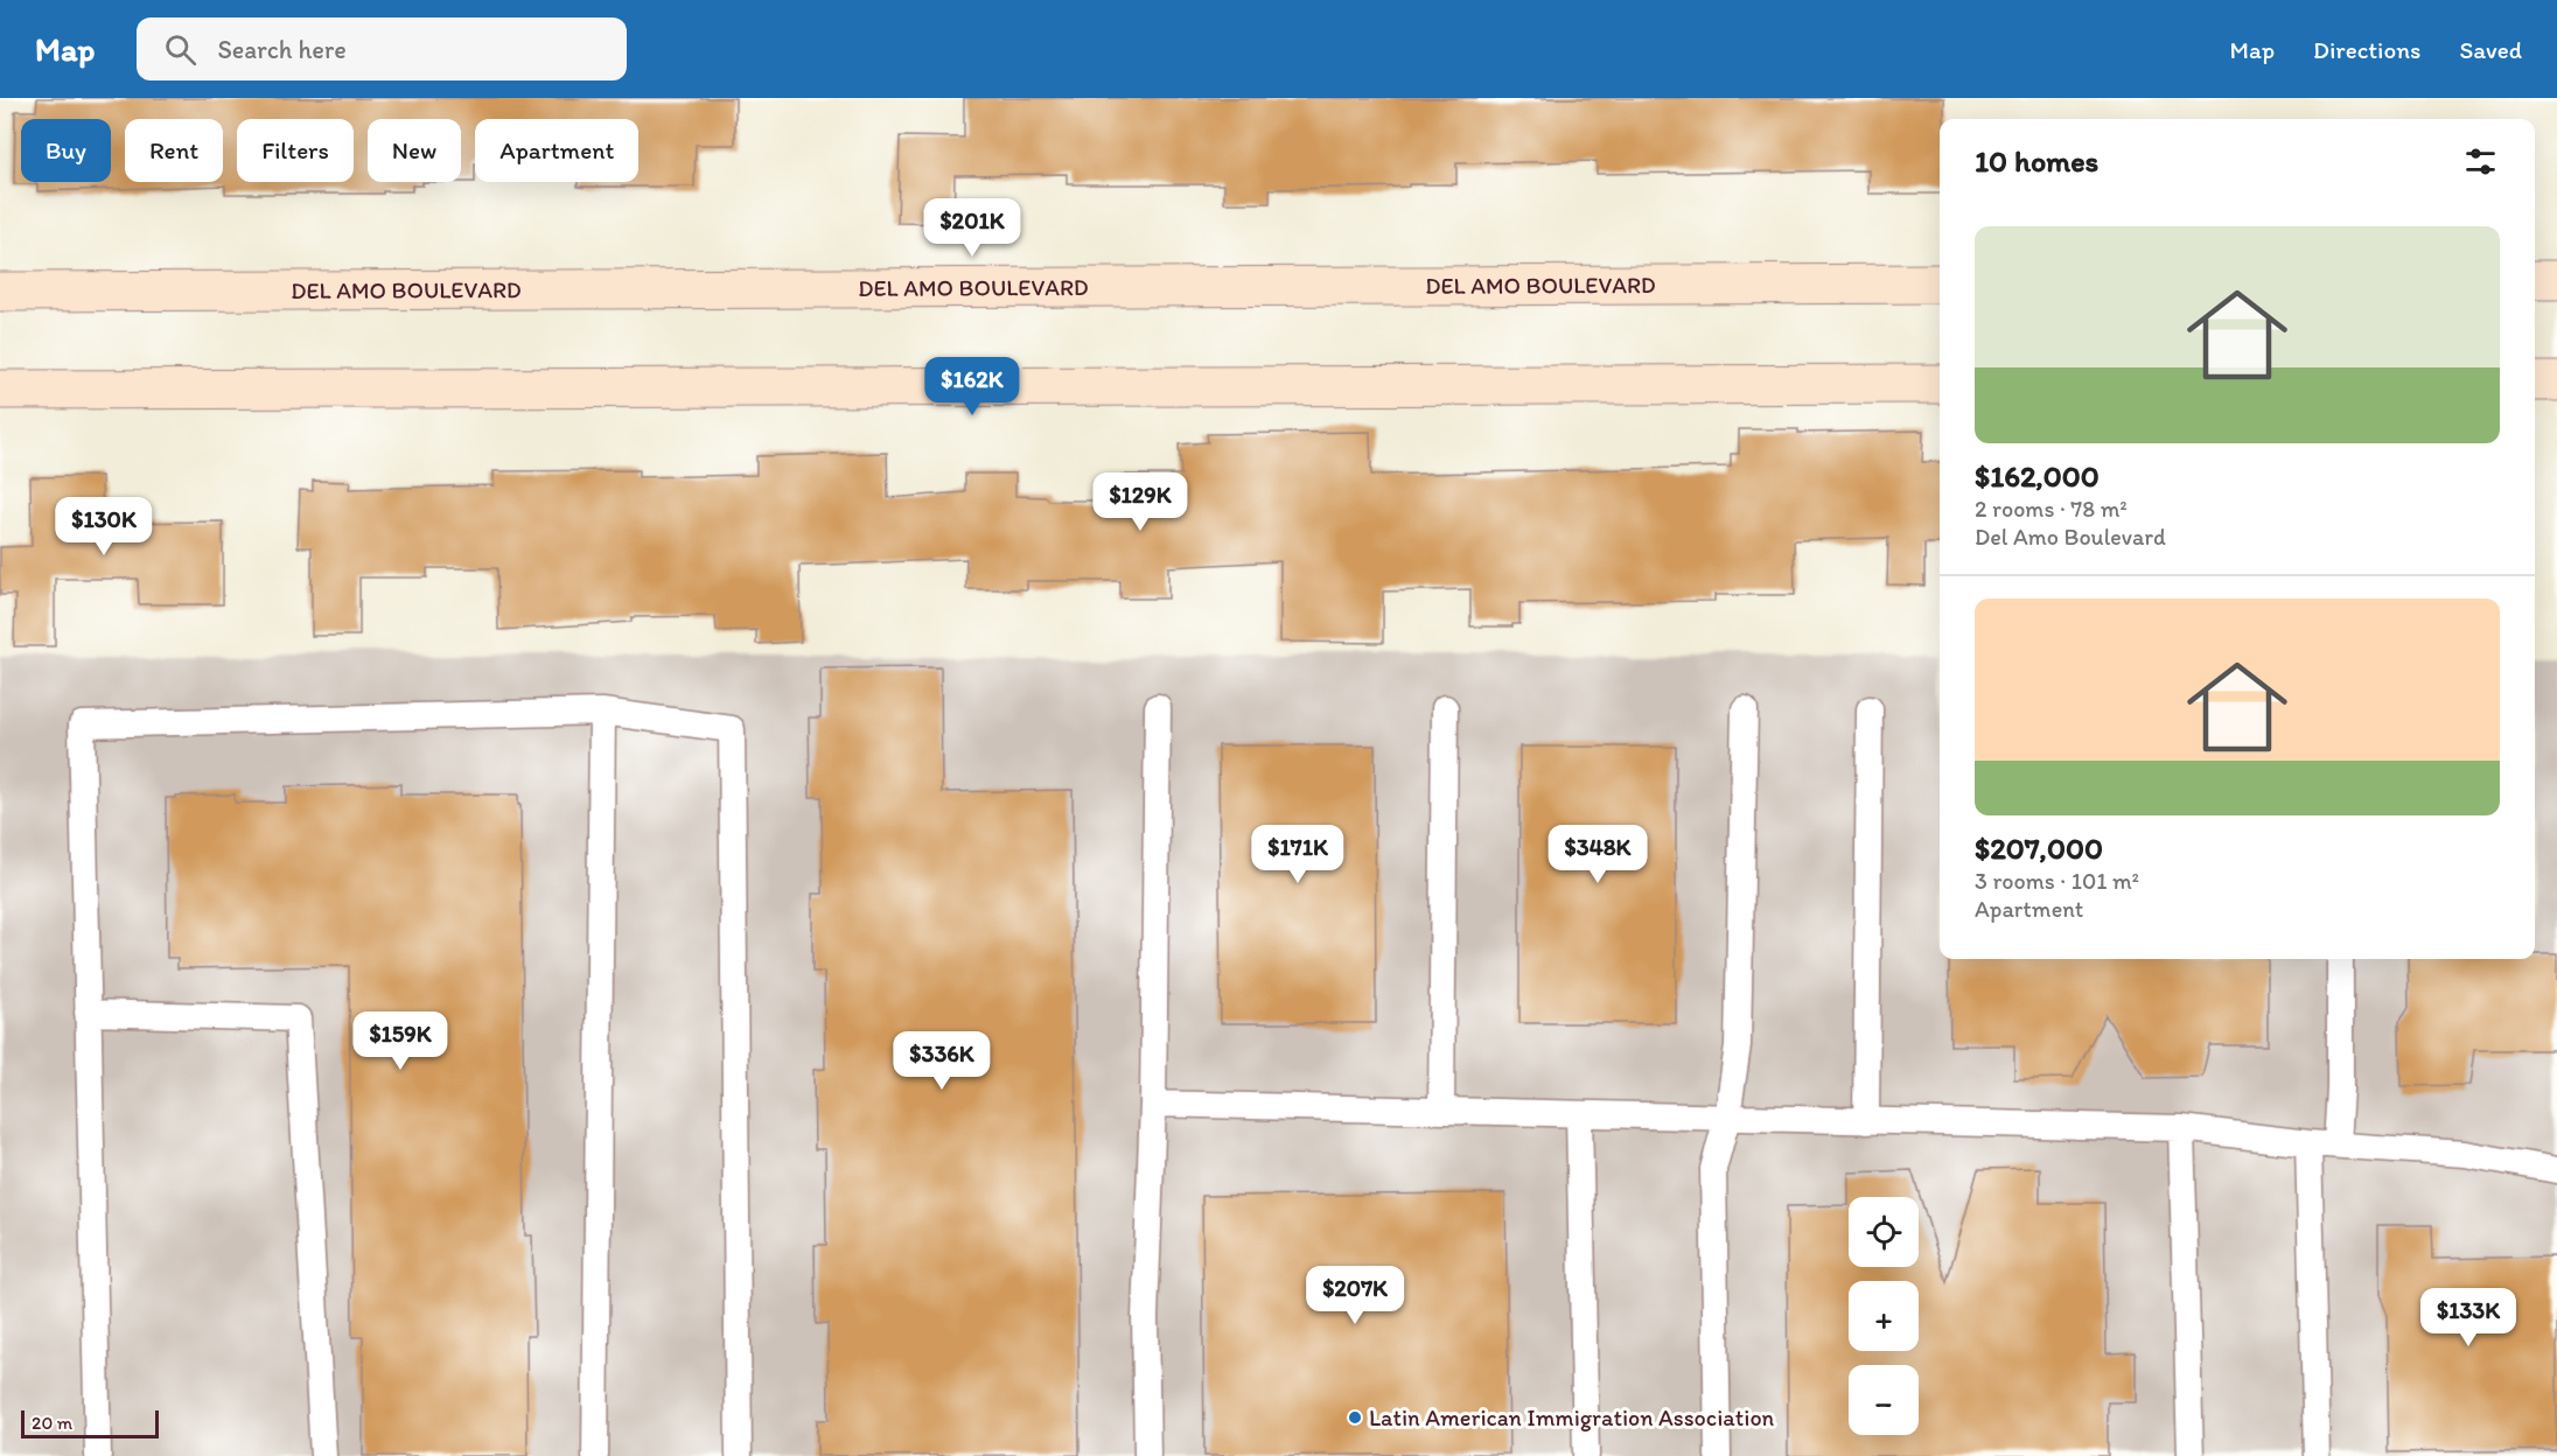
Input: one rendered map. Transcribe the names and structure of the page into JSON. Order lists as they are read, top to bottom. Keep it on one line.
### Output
{"streets":{"main road":["DEL AMO BOULEVARD"]},"places":["Latin American Immigration Association"],"scale_bar":"20 m","page":{"header":"Map","search":"Search here","nav":["Map","Directions","Saved"],"chip":["Buy","Rent","Filters","New","Apartment"],"heading":"10 homes","price":["$201K","$162K","$129K","$130K","$171K","$348K","$159K","$336K","$207K","$133K"],"list":[{"name":"$162,000","note":"2 rooms · 78 m² · Del Amo Boulevard"},{"name":"$207,000","note":"3 rooms · 101 m² · Apartment"}],"map_buttons":["+","−"],"scale":"20 m"}}
